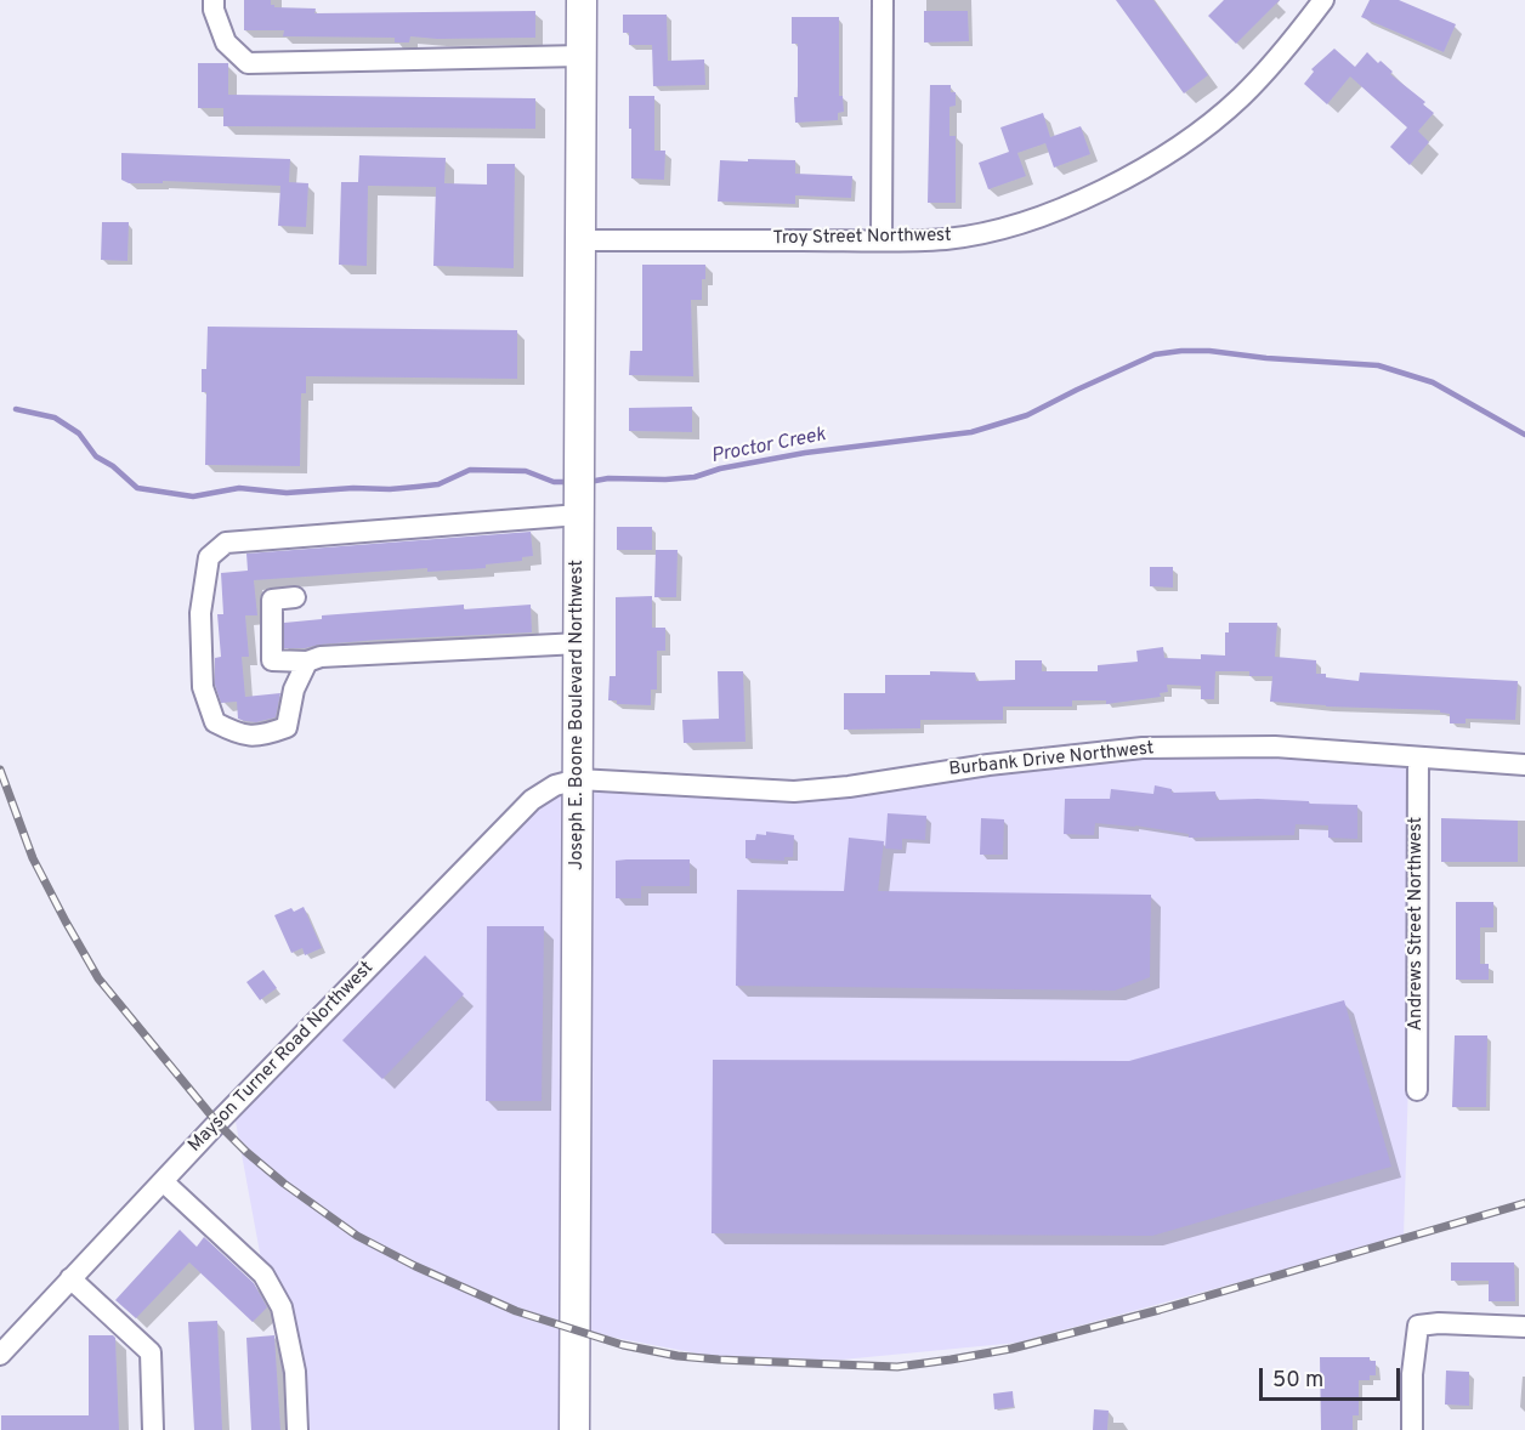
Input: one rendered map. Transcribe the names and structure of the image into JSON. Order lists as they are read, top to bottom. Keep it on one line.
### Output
{"streets":{"main road":["Joseph E. Boone Boulevard Northwest"],"street":["Troy Street Northwest","Burbank Drive Northwest","Andrews Street Northwest","Mayson Turner Road Northwest"]},"crossings":[["Troy Street Northwest","Joseph E. Boone Boulevard Northwest"],["Joseph E. Boone Boulevard Northwest","Burbank Drive Northwest"],["Joseph E. Boone Boulevard Northwest","Mayson Turner Road Northwest"],["Burbank Drive Northwest","Andrews Street Northwest"],["Burbank Drive Northwest","Mayson Turner Road Northwest"]],"water":["Proctor Creek"],"scale_bar":"50 m"}
